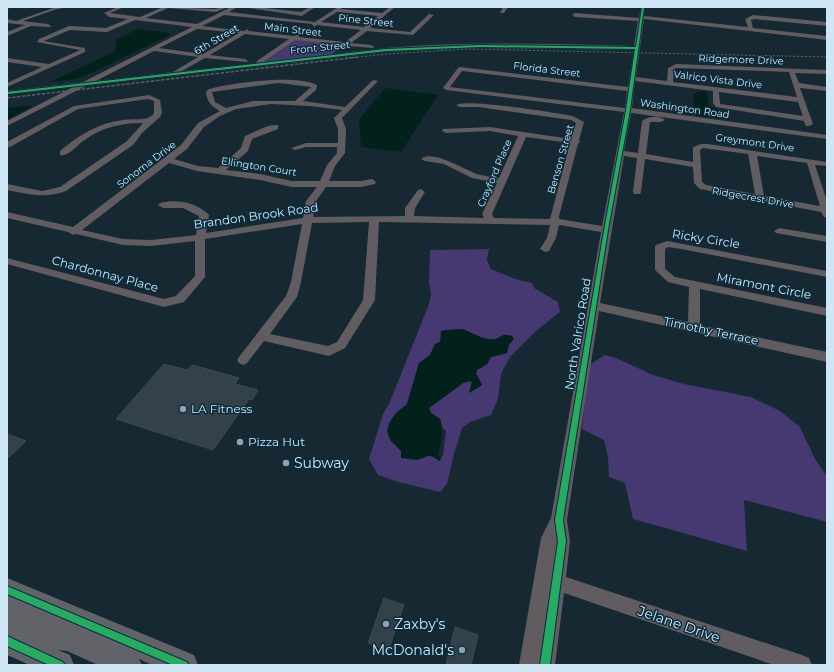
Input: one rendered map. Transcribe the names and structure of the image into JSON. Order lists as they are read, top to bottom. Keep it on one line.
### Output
{"streets":{"street":["Pine Street","Main Street","6th Street","Front Street","Ridgemore Drive","Florida Street","Valrico Vista Drive","Washington Road","Greymont Drive","Benson Street","Sonoma Drive","Ellington Court","Crayford Place","Ridgecrest Drive","Brandon Brook Road","Ricky Circle","Chardonnay Place","Miramont Circle","Timothy Terrace","North Valrico Road","Jelane Drive"]},"crossings":[["Pine Street","6th Street"],["Main Street","6th Street"],["Main Street","Front Street"],["6th Street","Front Street"],["Front Street","North Valrico Road"],["Ridgemore Drive","Valrico Vista Drive"],["Florida Street","Washington Road"],["Florida Street","North Valrico Road"],["Valrico Vista Drive","North Valrico Road"],["Washington Road","North Valrico Road"],["Greymont Drive","Ridgecrest Drive"],["Benson Street","Brandon Brook Road"],["Sonoma Drive","Ellington Court"],["Sonoma Drive","Brandon Brook Road"],["Crayford Place","Brandon Brook Road"],["Brandon Brook Road","Chardonnay Place"],["Brandon Brook Road","North Valrico Road"],["Ricky Circle","Miramont Circle"],["Timothy Terrace","North Valrico Road"],["North Valrico Road","Jelane Drive"]],"places":["LA Fitness","Pizza Hut","Subway","Zaxby's","McDonald's"]}
